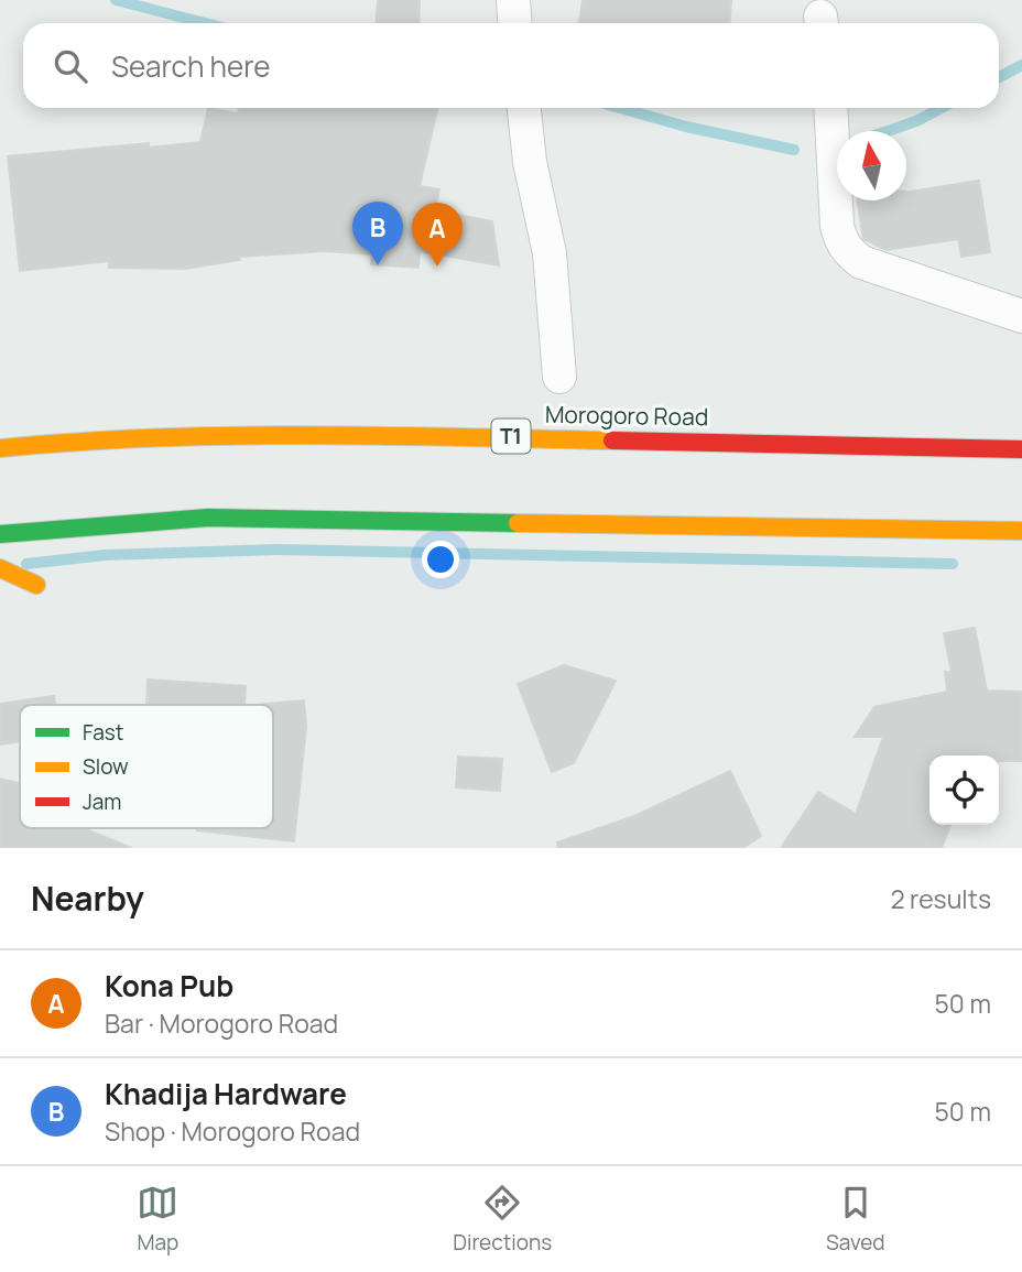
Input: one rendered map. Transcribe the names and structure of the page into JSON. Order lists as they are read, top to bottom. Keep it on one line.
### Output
{"streets":{"highway":["Morogoro Road","T1"]},"legend":["Fast","Slow","Jam"],"north":"top","page":{"search":"Search here","pins":["B","A"],"heading":["Nearby","2 results"],"list":[{"mark":"A","name":"Kona Pub","note":"Bar · Morogoro Road","value":"50 m"},{"mark":"B","name":"Khadija Hardware","note":"Shop · Morogoro Road","value":"50 m"}],"nav":["Map","Directions","Saved"]}}
